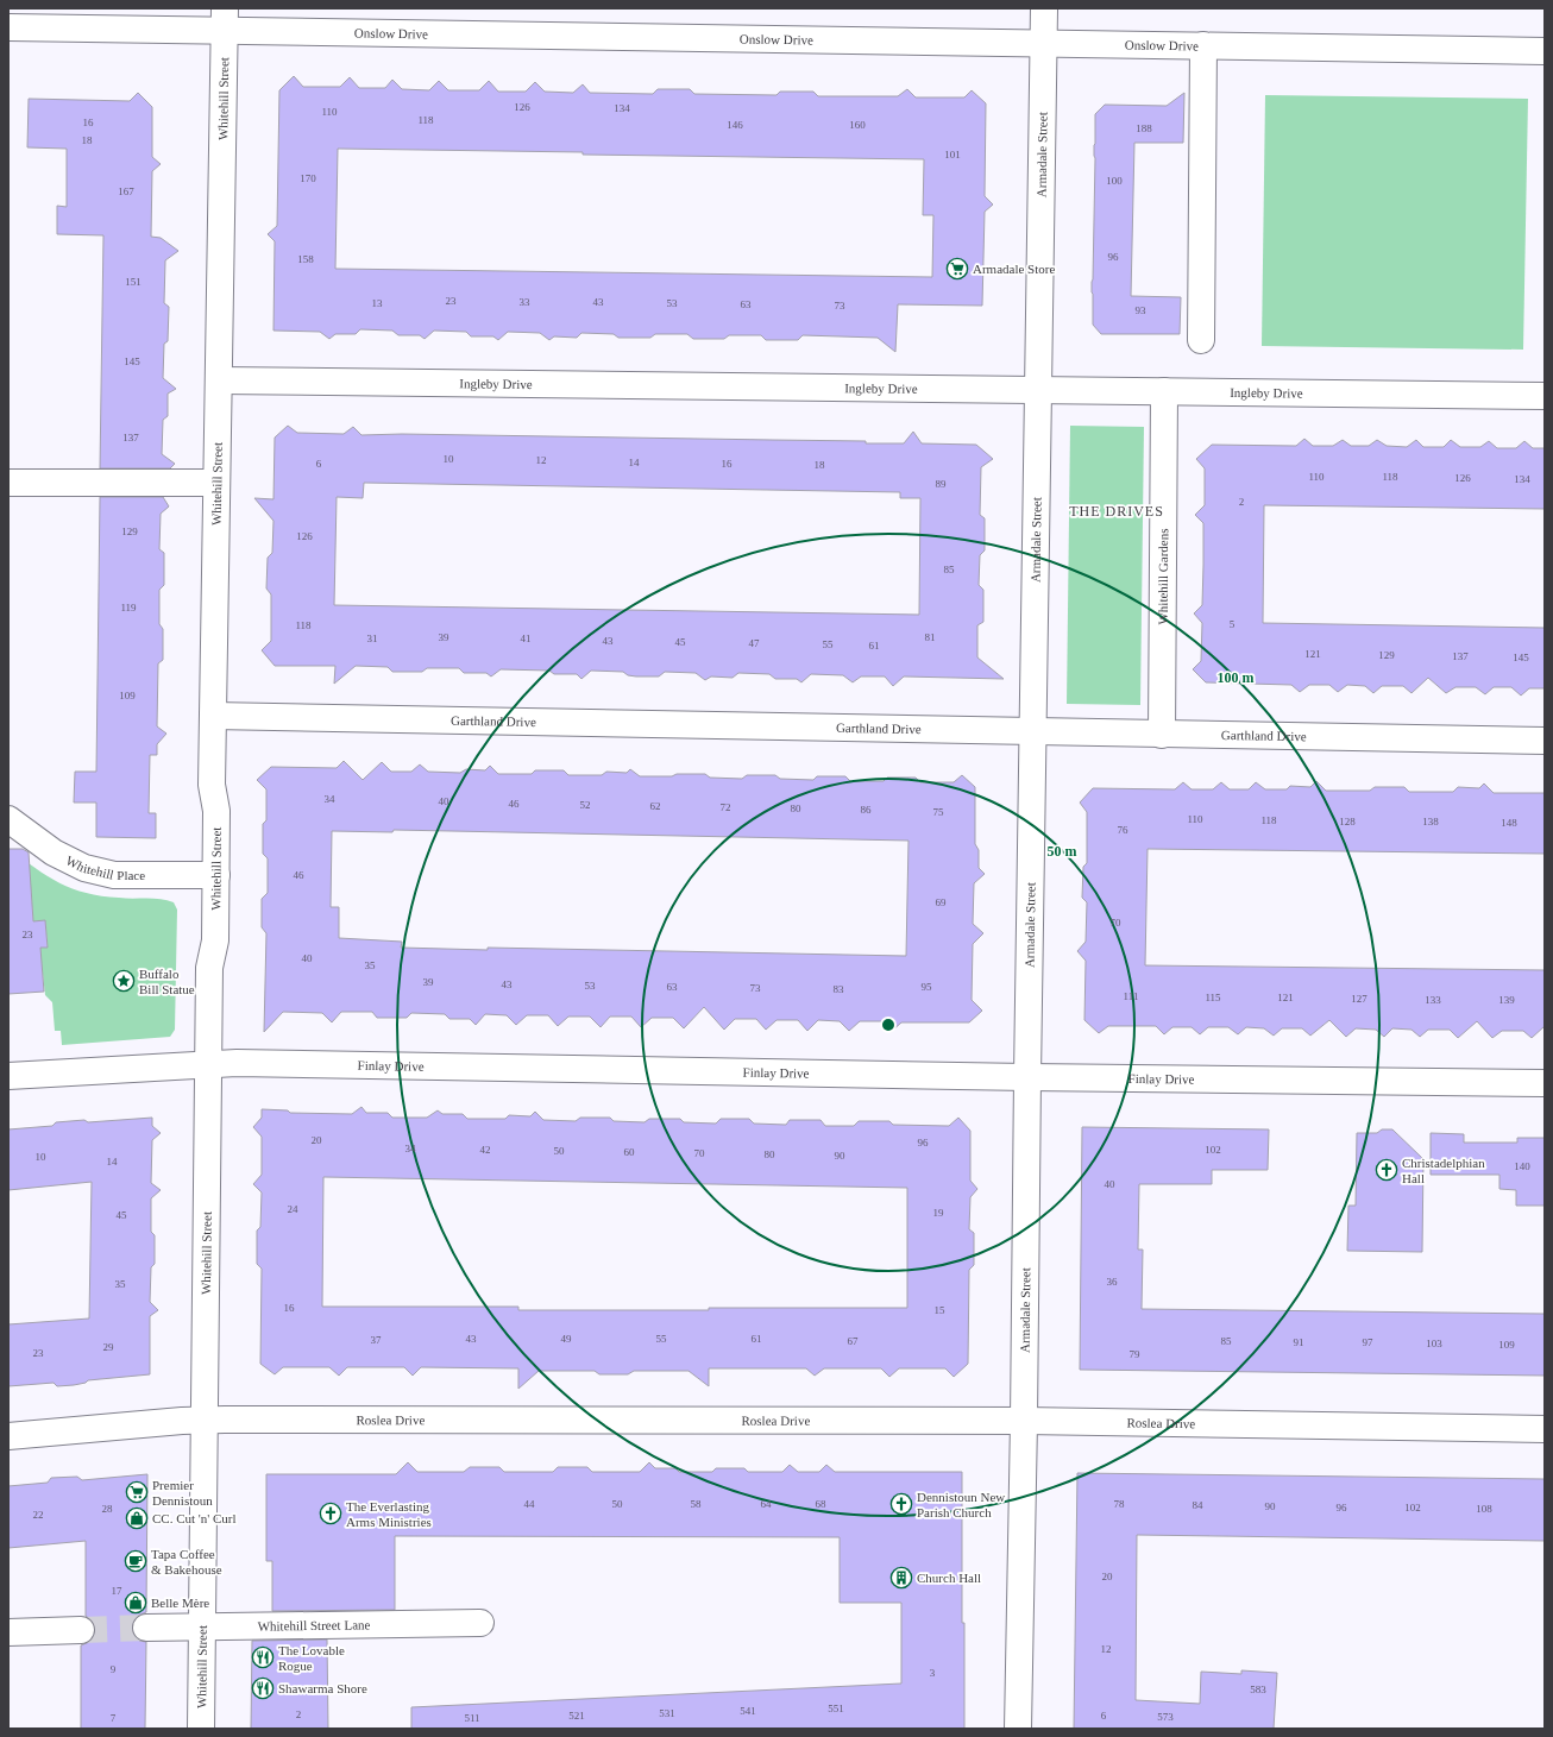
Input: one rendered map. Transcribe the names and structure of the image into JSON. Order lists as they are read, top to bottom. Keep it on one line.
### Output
{"streets":{"street":["Onslow Drive","Whitehill Street","Armadale Street","Ingleby Drive","Whitehill Gardens","Garthland Drive","Whitehill Place","Finlay Drive","Roslea Drive","Whitehill Street Lane"]},"crossings":[["Onslow Drive","Whitehill Street"],["Onslow Drive","Armadale Street"],["Whitehill Street","Ingleby Drive"],["Whitehill Street","Garthland Drive"],["Whitehill Street","Whitehill Place"],["Whitehill Street","Finlay Drive"],["Whitehill Street","Roslea Drive"],["Whitehill Street","Whitehill Street Lane"],["Armadale Street","Ingleby Drive"],["Armadale Street","Garthland Drive"],["Armadale Street","Finlay Drive"],["Armadale Street","Roslea Drive"],["Ingleby Drive","Whitehill Gardens"],["Whitehill Gardens","Garthland Drive"]],"districts":["THE DRIVES"],"places":{"supermarket":["Armadale Store","Premier Dennistoun"],"place":["Buffalo Bill Statue"],"church":["Christadelphian Hall","Dennistoun New Parish Church","The Everlasting Arms Ministries"],"shop":["CC. Cut 'n' Curl","Belle Mère"],"cafe":["Tapa Coffee & Bakehouse"],"building":["Church Hall"],"restaurant":["The Lovable Rogue","Shawarma Shore"]},"house_numbers":["126","134","110","118","16","146","160","188","18","101","170","100","167","96","158","151","23","33","43","13","53","63","73","93","145","137","10","12","14","6","16","18","110","118","126","134","89","2","129","126","85","119","5","118","39","81","31","41","43","45","47","55","61","121","129","137","145","109","34","40","46","52","62","72","80","86","75","110","118","128","138","148","76","46","69","70","23","40","35","39","43","53","63","95","73","83","111","115","121","127","133","139","20","96","34","42","102","50","60","70","80","90","10","14","140","40","24","19","45","36","35","16","15","43","49","55","61","37","67","85","91","97","103","109","29","23","79","44","50","58","64","68","78","84","90","96","102","28","108","22","20","17","12","9","3","583","551","541","531","2","521","6","573","7","511"],"rings":["100 m","50 m"]}
